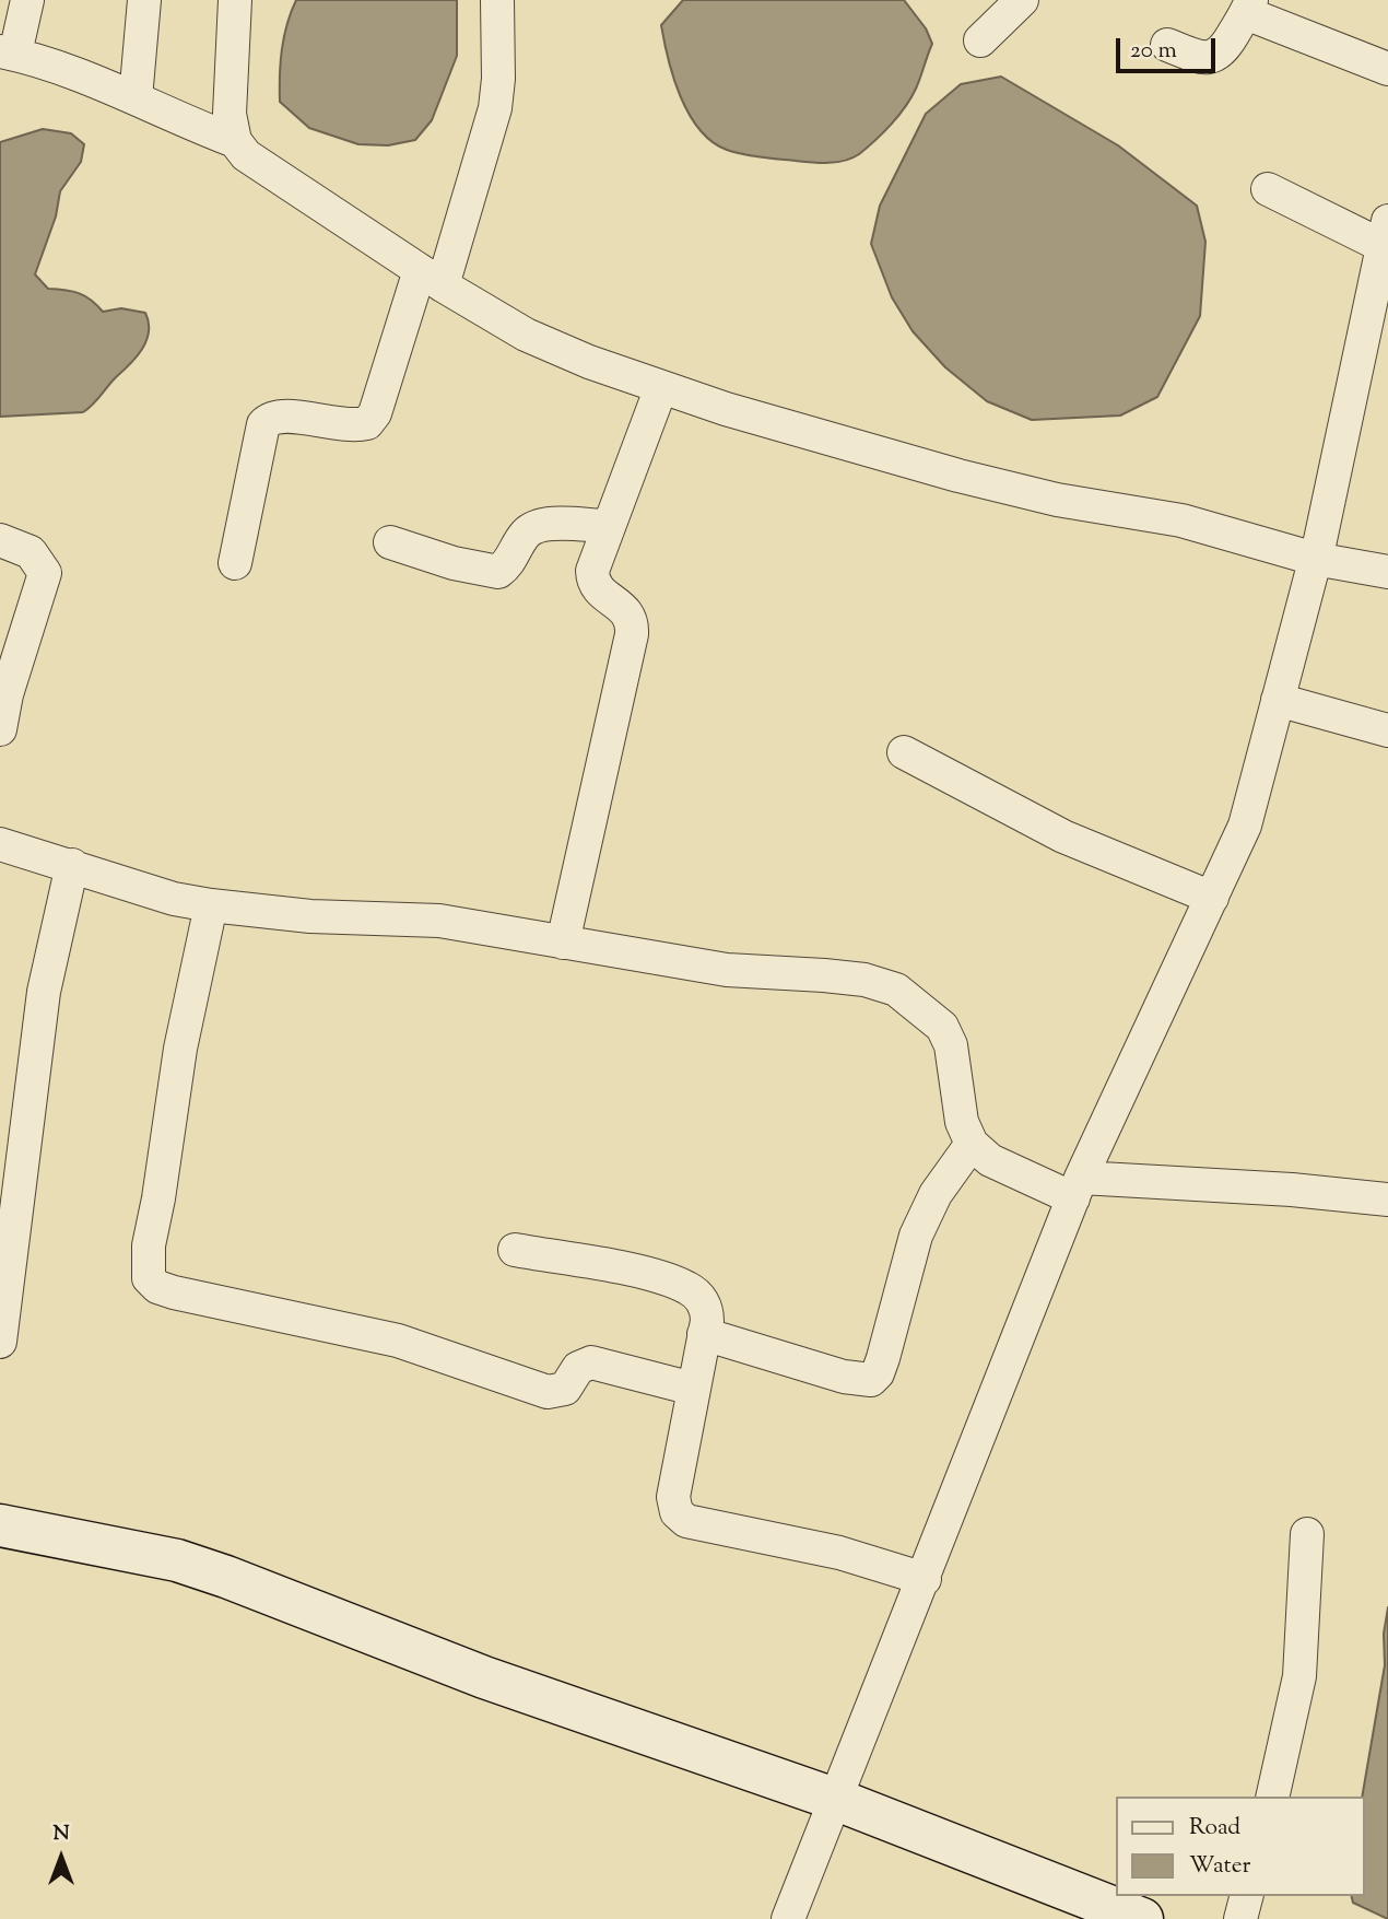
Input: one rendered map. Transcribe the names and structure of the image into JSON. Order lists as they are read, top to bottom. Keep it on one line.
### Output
{"legend":["Road","Water"],"scale_bar":"20 m","north":"top"}
